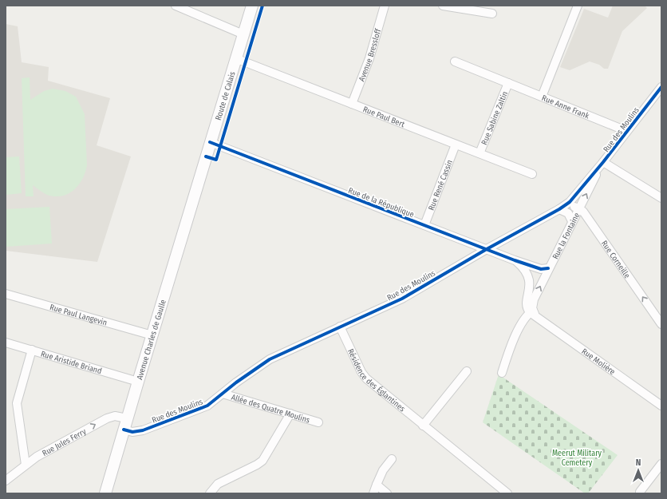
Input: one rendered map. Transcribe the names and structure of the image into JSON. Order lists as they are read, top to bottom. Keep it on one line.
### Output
{"streets":{"main road":["Route de Calais","Avenue Charles de Gaulle"],"street":["Avenue Bressloff","Rue Anne Frank","Rue Paul Bert","Rue Sabine Zaltin","Rue des Moulins","Rue René Cassin","Rue de la République","Rue la Fontaine","Rue Corneille","Rue Paul Langevin","Rue Molière","Rue Aristide Briand","Résidence des Églantines","Allée des Quatre Moulins","Rue Jules Ferry"]},"crossings":[["Avenue Bressloff","Rue Paul Bert"],["Route de Calais","Rue Paul Bert"],["Route de Calais","Rue de la République"],["Route de Calais","Avenue Charles de Gaulle"],["Rue Anne Frank","Rue Sabine Zaltin"],["Rue Anne Frank","Rue des Moulins"],["Rue Paul Bert","Rue Sabine Zaltin"],["Rue Paul Bert","Rue René Cassin"],["Rue des Moulins","Rue de la République"],["Rue des Moulins","Rue la Fontaine"],["Rue des Moulins","Avenue Charles de Gaulle"],["Rue des Moulins","Résidence des Églantines"],["Rue des Moulins","Allée des Quatre Moulins"],["Rue René Cassin","Rue de la République"],["Rue de la République","Rue la Fontaine"],["Rue la Fontaine","Rue Corneille"],["Rue la Fontaine","Rue Molière"],["Rue Paul Langevin","Avenue Charles de Gaulle"],["Avenue Charles de Gaulle","Rue Aristide Briand"],["Avenue Charles de Gaulle","Rue Jules Ferry"]],"one_way":["Rue la Fontaine","Rue Jules Ferry"],"parks":["Meerut Military Cemetery"],"north":"top"}
